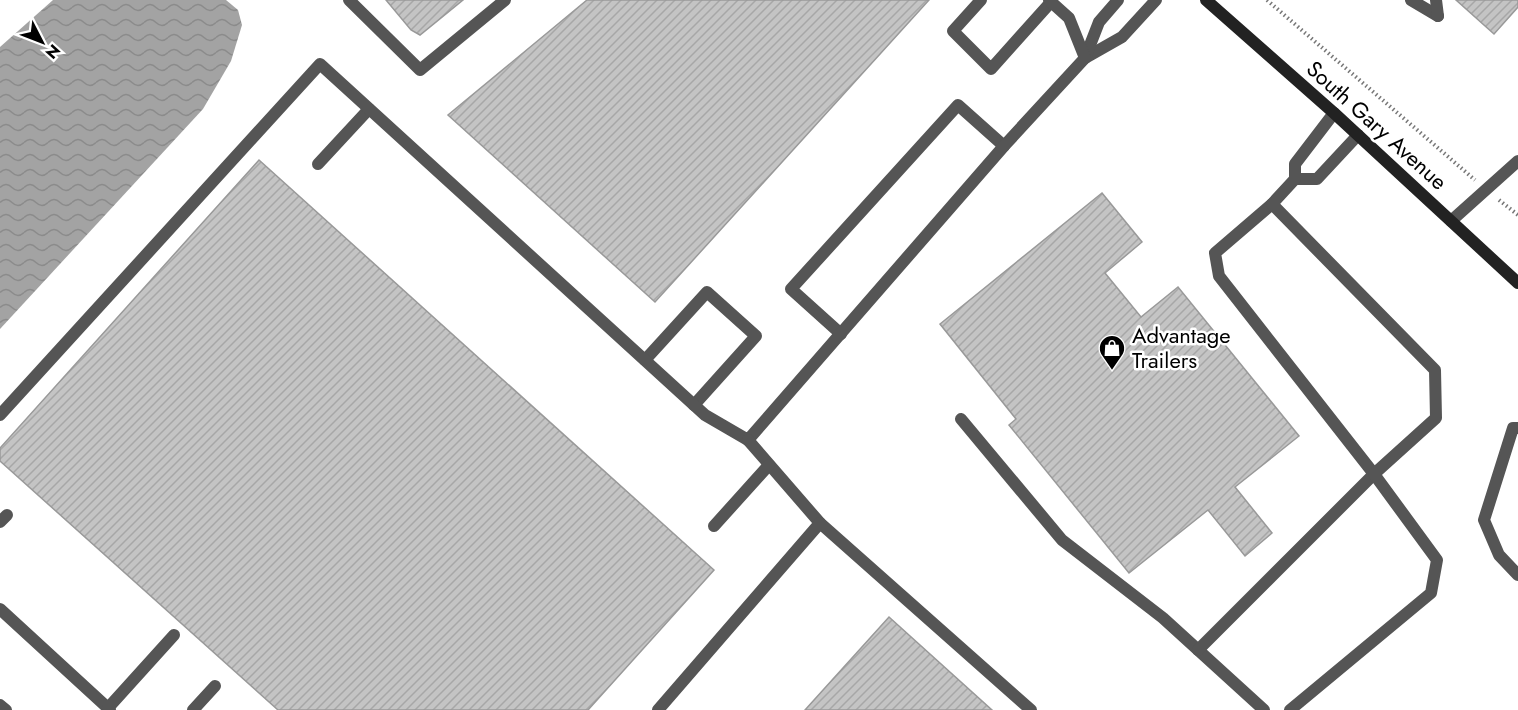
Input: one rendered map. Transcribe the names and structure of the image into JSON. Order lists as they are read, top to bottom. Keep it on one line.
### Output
{"streets":{"main road":["South Gary Avenue"]},"places":{"shop":["Advantage Trailers"]},"north":"bottom right"}
